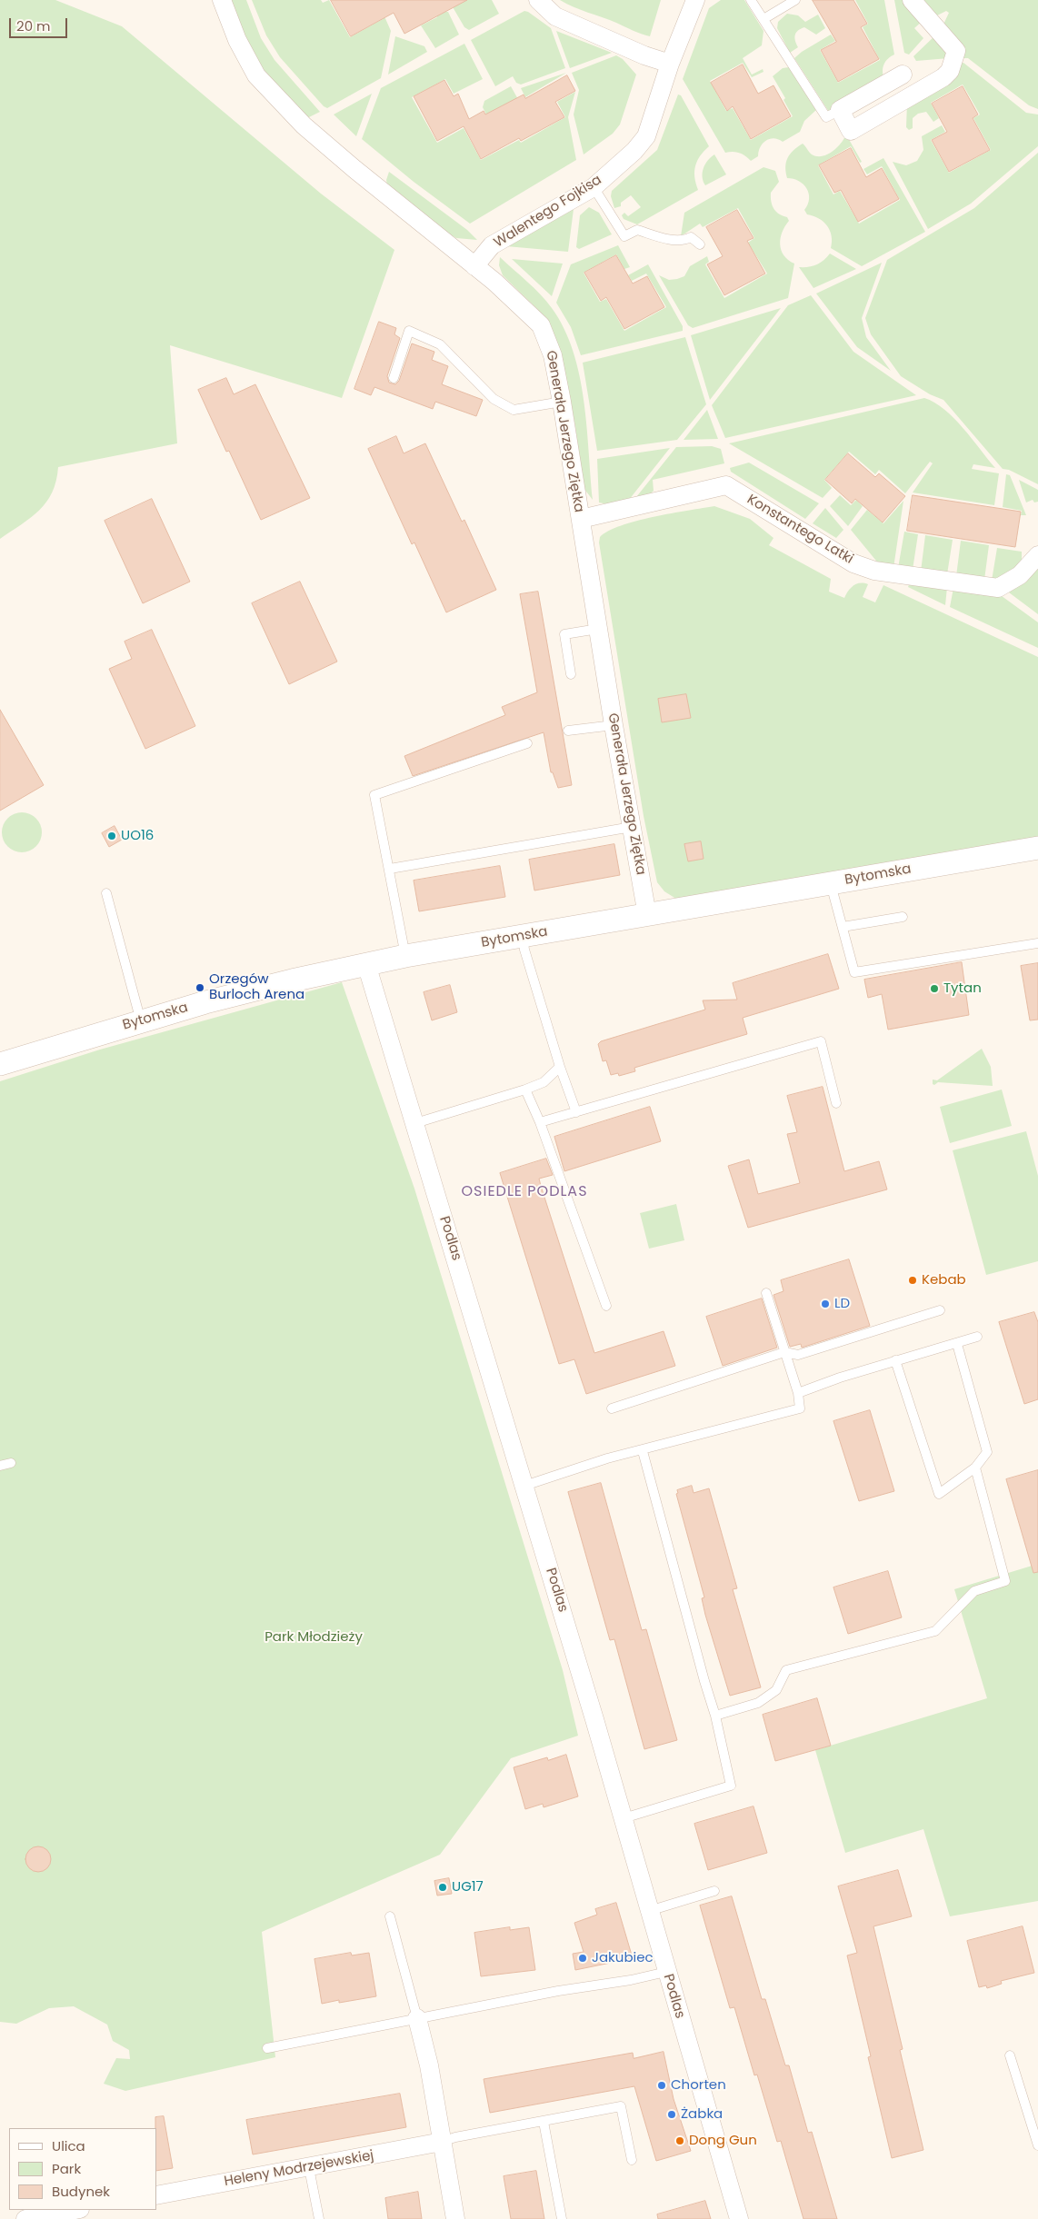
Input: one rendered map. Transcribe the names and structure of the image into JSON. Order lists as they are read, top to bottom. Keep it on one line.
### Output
{"streets":{"street":["Walentego Fojkisa","Generała Jerzego Ziętka","Konstantego Latki","Bytomska","Podlas","Heleny Modrzejewskiej"]},"crossings":[["Walentego Fojkisa","Generała Jerzego Ziętka"],["Generała Jerzego Ziętka","Konstantego Latki"],["Generała Jerzego Ziętka","Bytomska"],["Bytomska","Podlas"]],"districts":["OSIEDLE PODLAS"],"parks":["Park Młodzieży"],"places":["UO16","Orzegów Burloch Arena","Tytan","Kebab","LD","UG17","Jakubiec","Chorten","Żabka","Dong Gun"],"legend":["Ulica","Park","Budynek"],"scale_bar":"20 m"}
